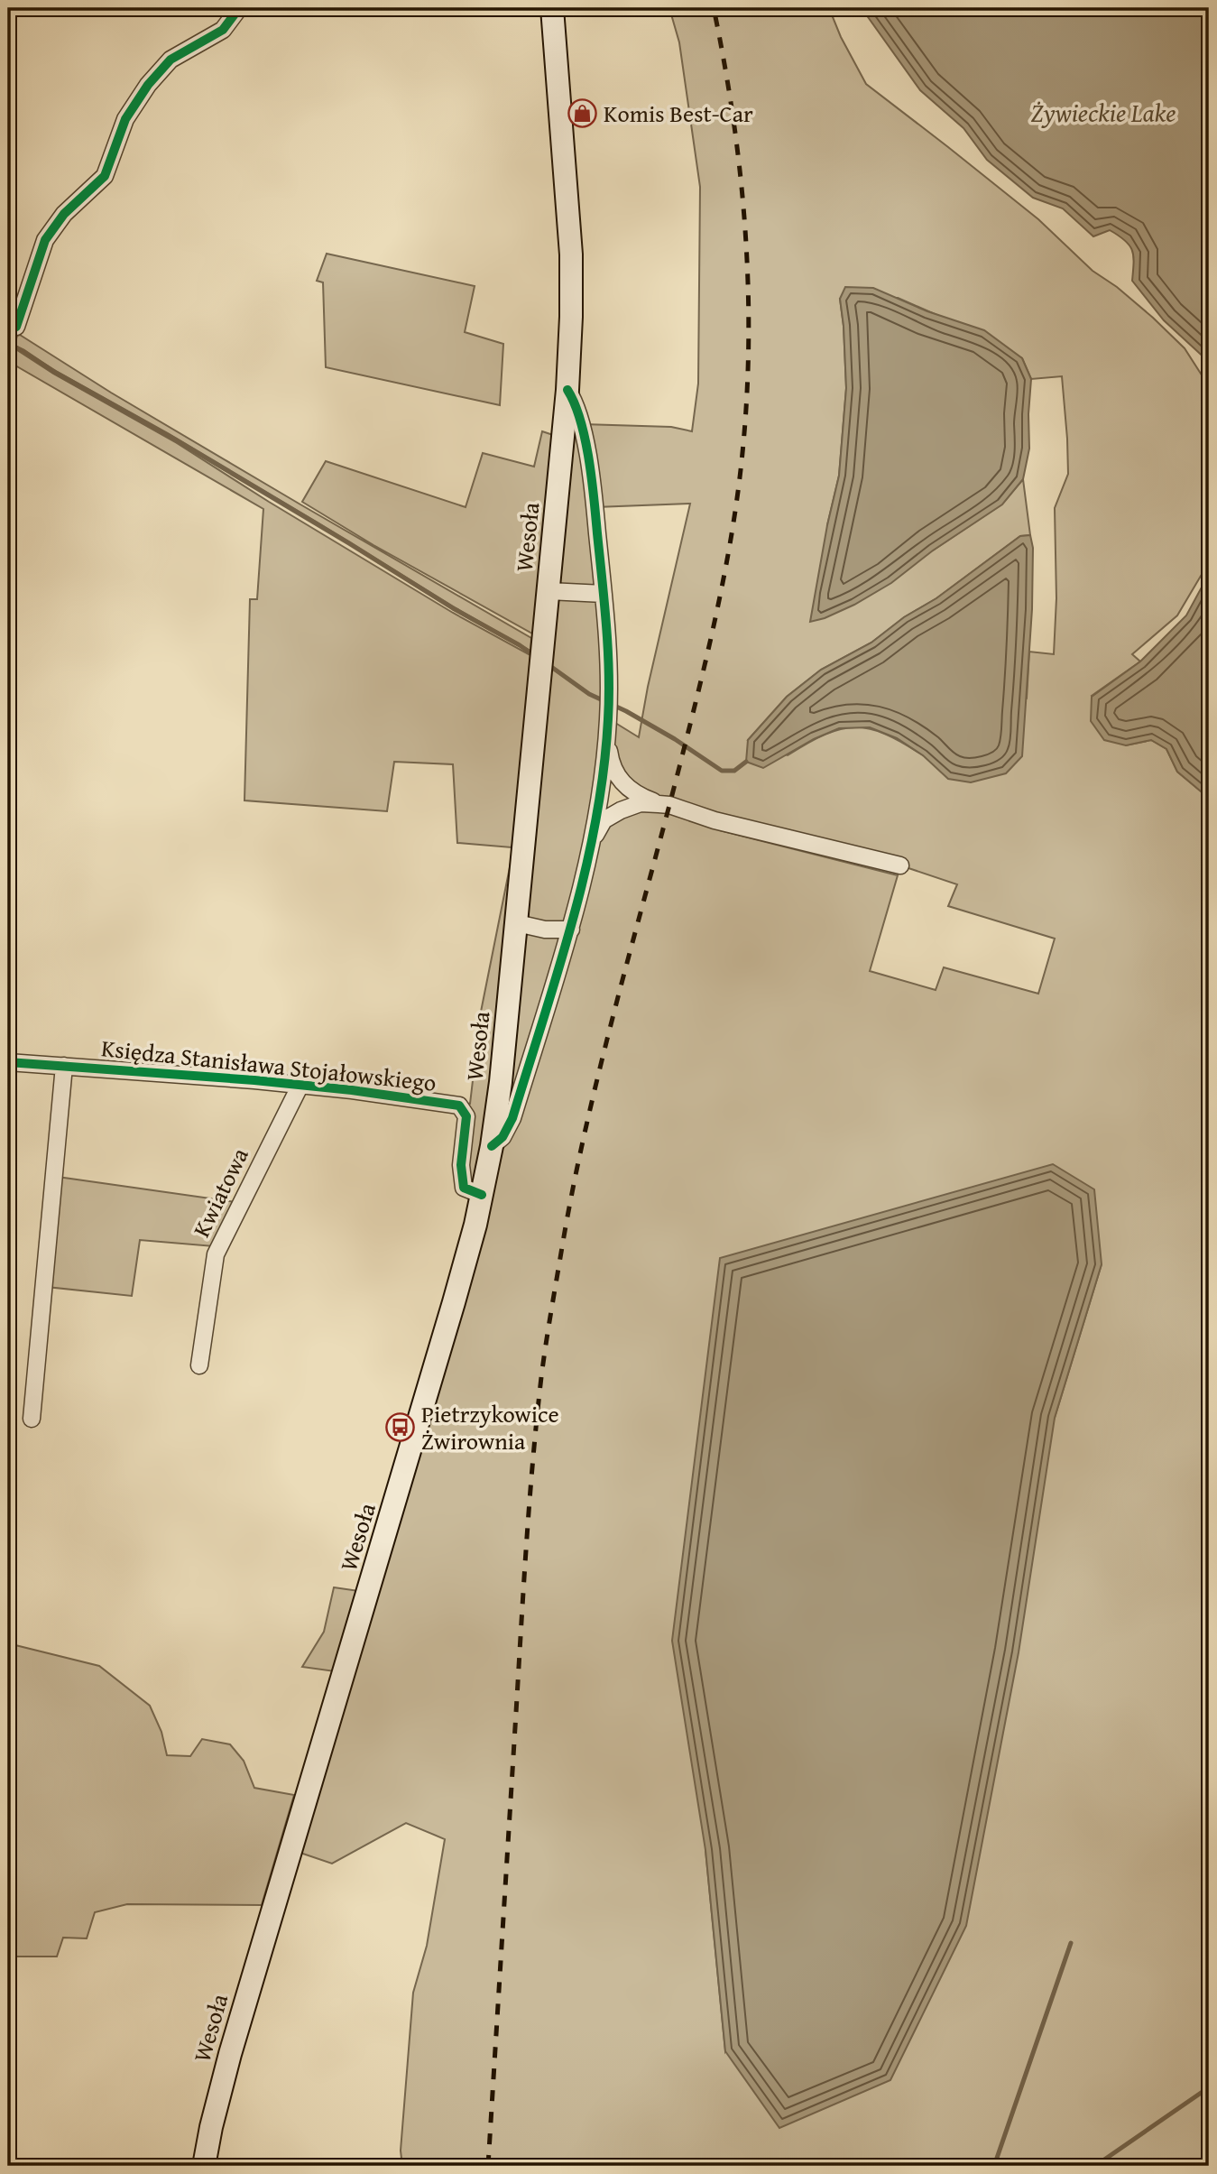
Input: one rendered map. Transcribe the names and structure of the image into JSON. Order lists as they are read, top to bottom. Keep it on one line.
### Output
{"streets":{"main road":["Wesoła"],"street":["Księdza Stanisława Stojałowskiego","Kwiatowa"]},"crossings":[["Wesoła","Księdza Stanisława Stojałowskiego"],["Księdza Stanisława Stojałowskiego","Kwiatowa"]],"water":["Żywieckie Lake"],"places":{"shop":["Komis Best-Car"],"bus stop":["Pietrzykowice Żwirownia"]}}
